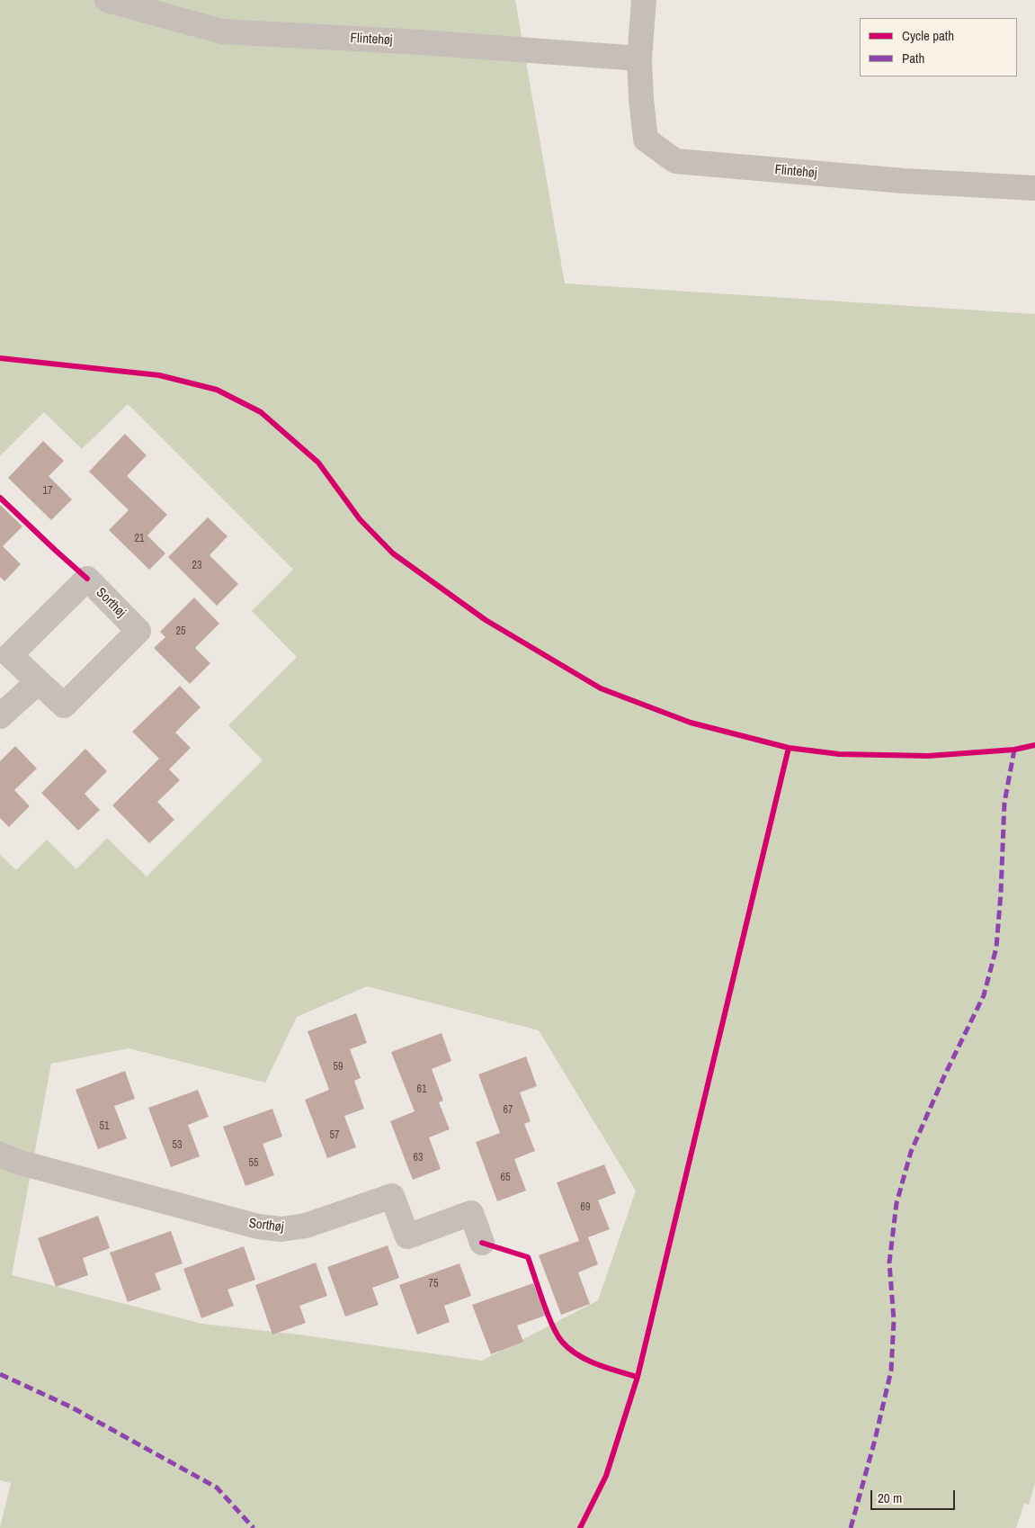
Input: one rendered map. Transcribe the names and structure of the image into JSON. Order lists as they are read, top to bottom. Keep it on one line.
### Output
{"streets":{"street":["Flintehøj","Sorthøj"]},"house_numbers":["17","21","23","25","59","61","67","51","57","53","63","55","65","69","75"],"legend":["Cycle path","Path"],"scale_bar":"20 m"}
